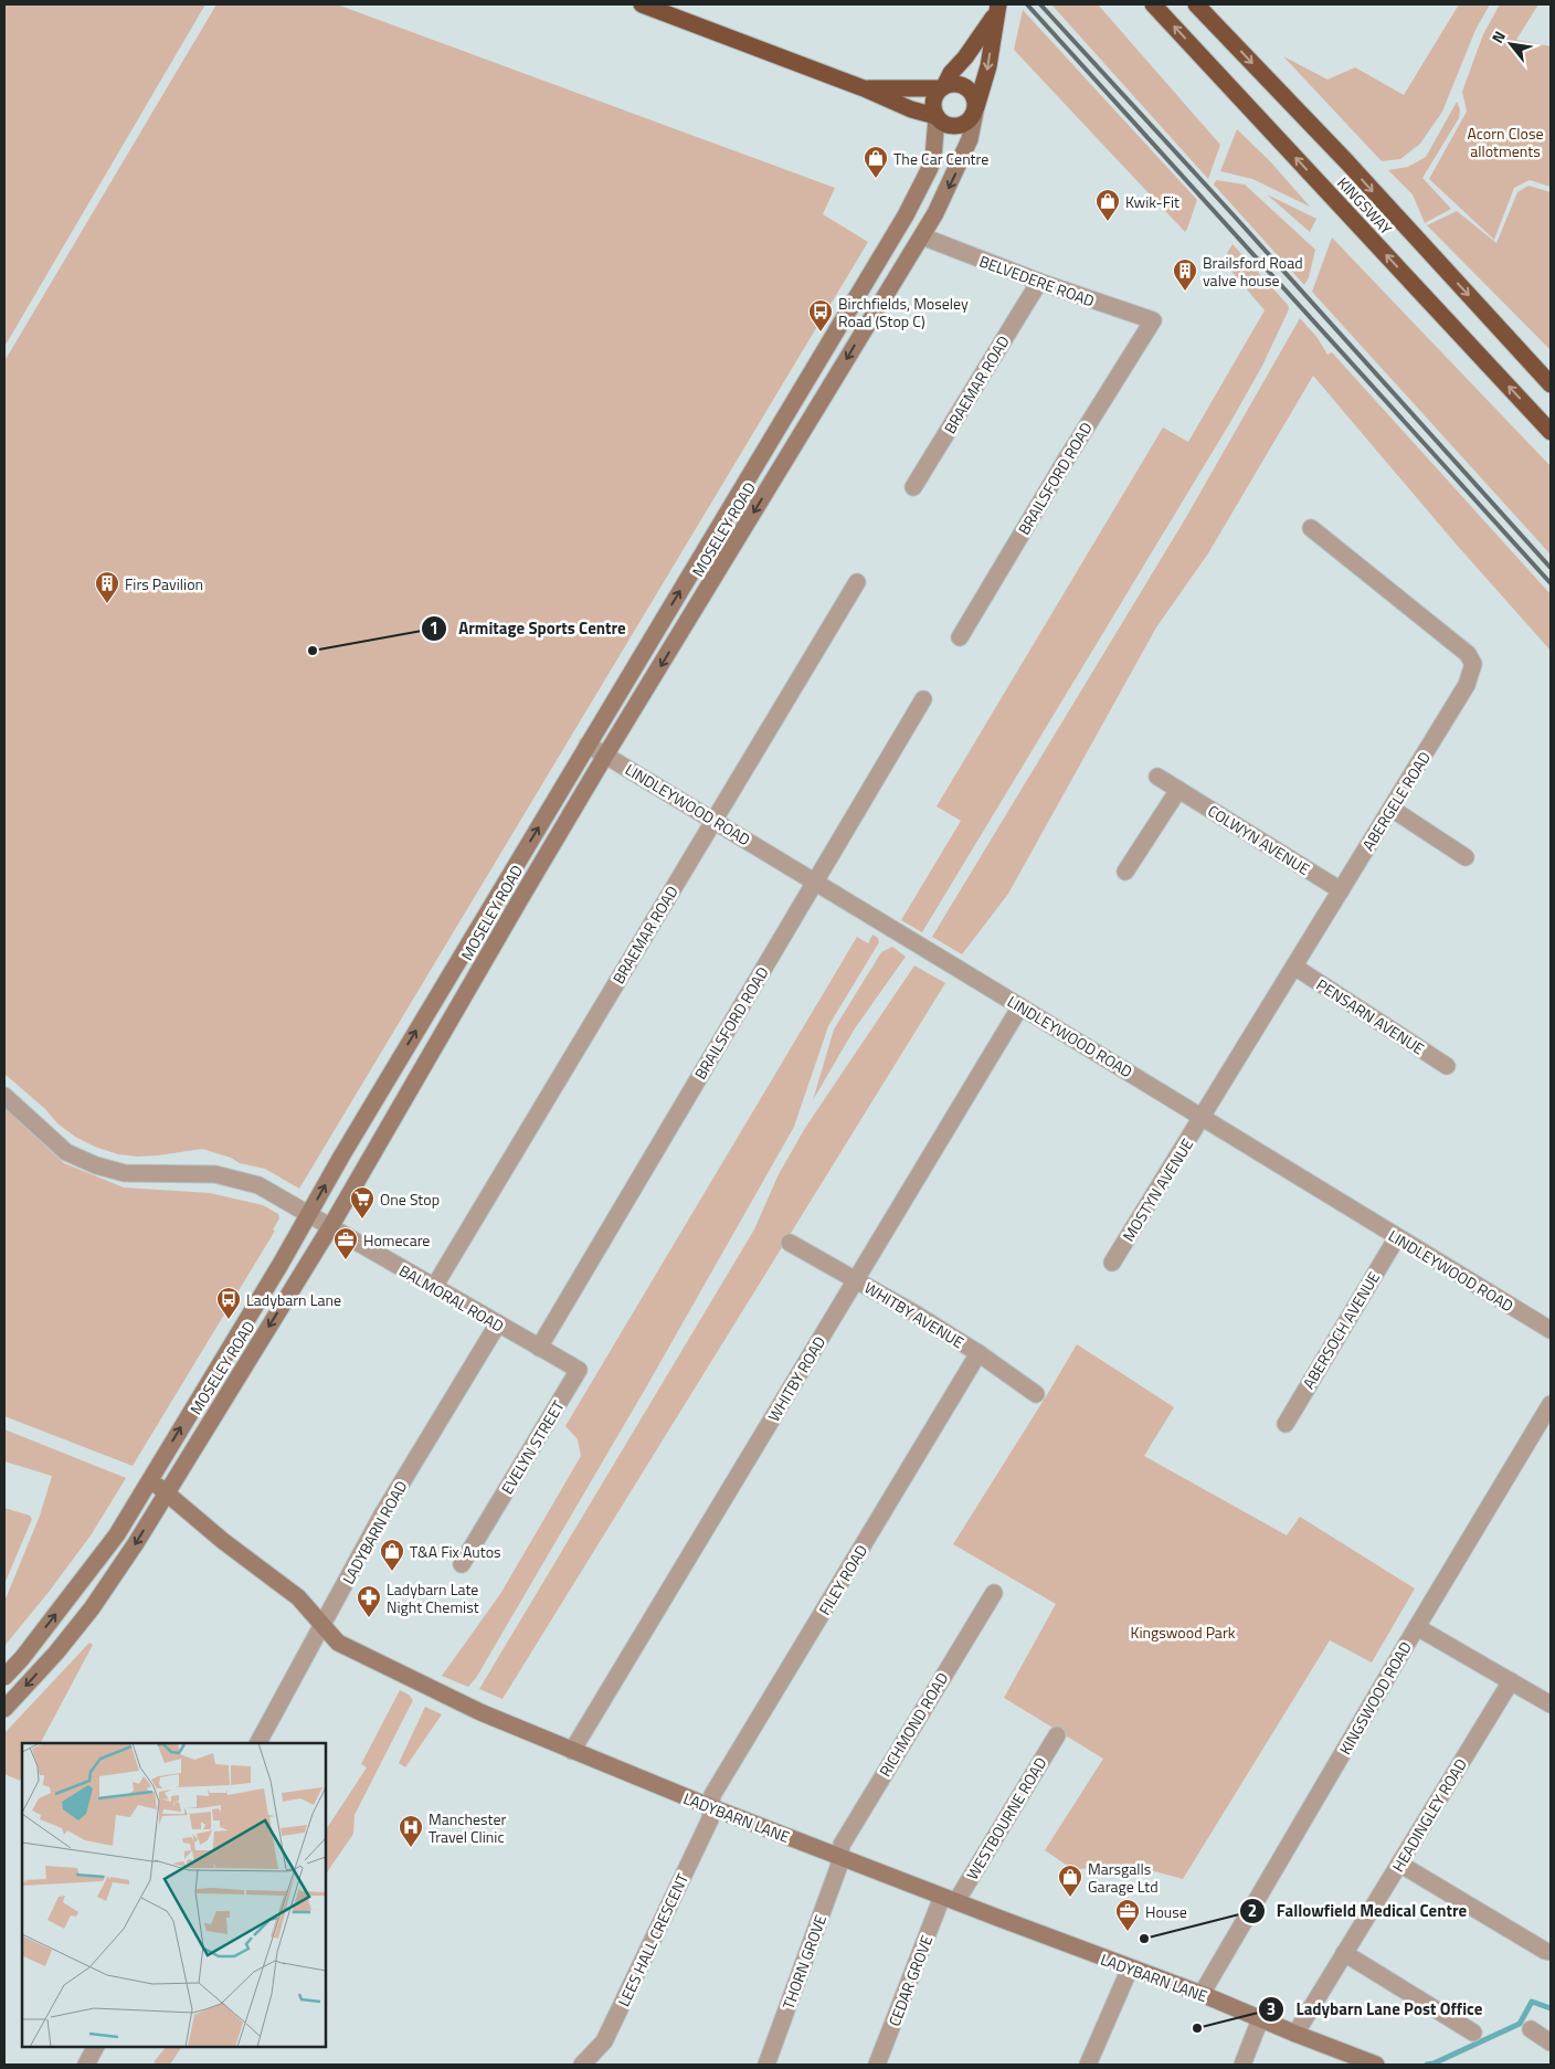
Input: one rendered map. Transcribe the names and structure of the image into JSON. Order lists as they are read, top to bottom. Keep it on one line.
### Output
{"streets":{"highway":["KINGSWAY","MOSELEY ROAD"],"main road":["LADYBARN LANE"],"street":["BELVEDERE ROAD","BRAEMAR ROAD","BRAILSFORD ROAD","ABERGELE ROAD","LINDLEYWOOD ROAD","COLWYN AVENUE","PENSARN AVENUE","MOSTYN AVENUE","BALMORAL ROAD","WHITBY AVENUE","ABERSOCH AVENUE","WHITBY ROAD","EVELYN STREET","LADYBARN ROAD","FILEY ROAD","KINGSWOOD ROAD","RICHMOND ROAD","HEADINGLEY ROAD","WESTBOURNE ROAD","LEES HALL CRESCENT","THORN GROVE","CEDAR GROVE"]},"crossings":[["BELVEDERE ROAD","BRAEMAR ROAD"],["BELVEDERE ROAD","BRAILSFORD ROAD"],["BELVEDERE ROAD","MOSELEY ROAD"],["BRAEMAR ROAD","LINDLEYWOOD ROAD"],["BRAEMAR ROAD","BALMORAL ROAD"],["BRAILSFORD ROAD","LINDLEYWOOD ROAD"],["BRAILSFORD ROAD","BALMORAL ROAD"],["BRAILSFORD ROAD","EVELYN STREET"],["MOSELEY ROAD","LINDLEYWOOD ROAD"],["MOSELEY ROAD","BALMORAL ROAD"],["MOSELEY ROAD","LADYBARN LANE"],["ABERGELE ROAD","LINDLEYWOOD ROAD"],["ABERGELE ROAD","COLWYN AVENUE"],["ABERGELE ROAD","PENSARN AVENUE"],["ABERGELE ROAD","MOSTYN AVENUE"],["LINDLEYWOOD ROAD","MOSTYN AVENUE"],["LINDLEYWOOD ROAD","ABERSOCH AVENUE"],["LINDLEYWOOD ROAD","WHITBY ROAD"],["BALMORAL ROAD","EVELYN STREET"],["BALMORAL ROAD","LADYBARN ROAD"],["WHITBY AVENUE","WHITBY ROAD"],["WHITBY AVENUE","FILEY ROAD"],["WHITBY ROAD","LADYBARN LANE"],["LADYBARN ROAD","LADYBARN LANE"],["FILEY ROAD","LADYBARN LANE"],["FILEY ROAD","LEES HALL CRESCENT"],["KINGSWOOD ROAD","LADYBARN LANE"],["RICHMOND ROAD","LADYBARN LANE"],["RICHMOND ROAD","THORN GROVE"],["HEADINGLEY ROAD","LADYBARN LANE"],["LADYBARN LANE","WESTBOURNE ROAD"],["LADYBARN LANE","LEES HALL CRESCENT"],["LADYBARN LANE","THORN GROVE"],["LADYBARN LANE","CEDAR GROVE"],["WESTBOURNE ROAD","CEDAR GROVE"]],"parks":["Acorn Close allotments","Kingswood Park"],"places":{"shop":["The Car Centre","Kwik-Fit","T&A Fix Autos","Marsgalls Garage Ltd"],"building":["Brailsford Road valve house","Firs Pavilion"],"bus stop":["Birchfields, Moseley Road (Stop C)","Ladybarn Lane"],"other":["Armitage Sports Centre","Fallowfield Medical Centre","Ladybarn Lane Post Office"],"supermarket":["One Stop"],"office":["Homecare","House"],"pharmacy":["Ladybarn Late Night Chemist"],"hospital":["Manchester Travel Clinic"]},"north":"top left"}
